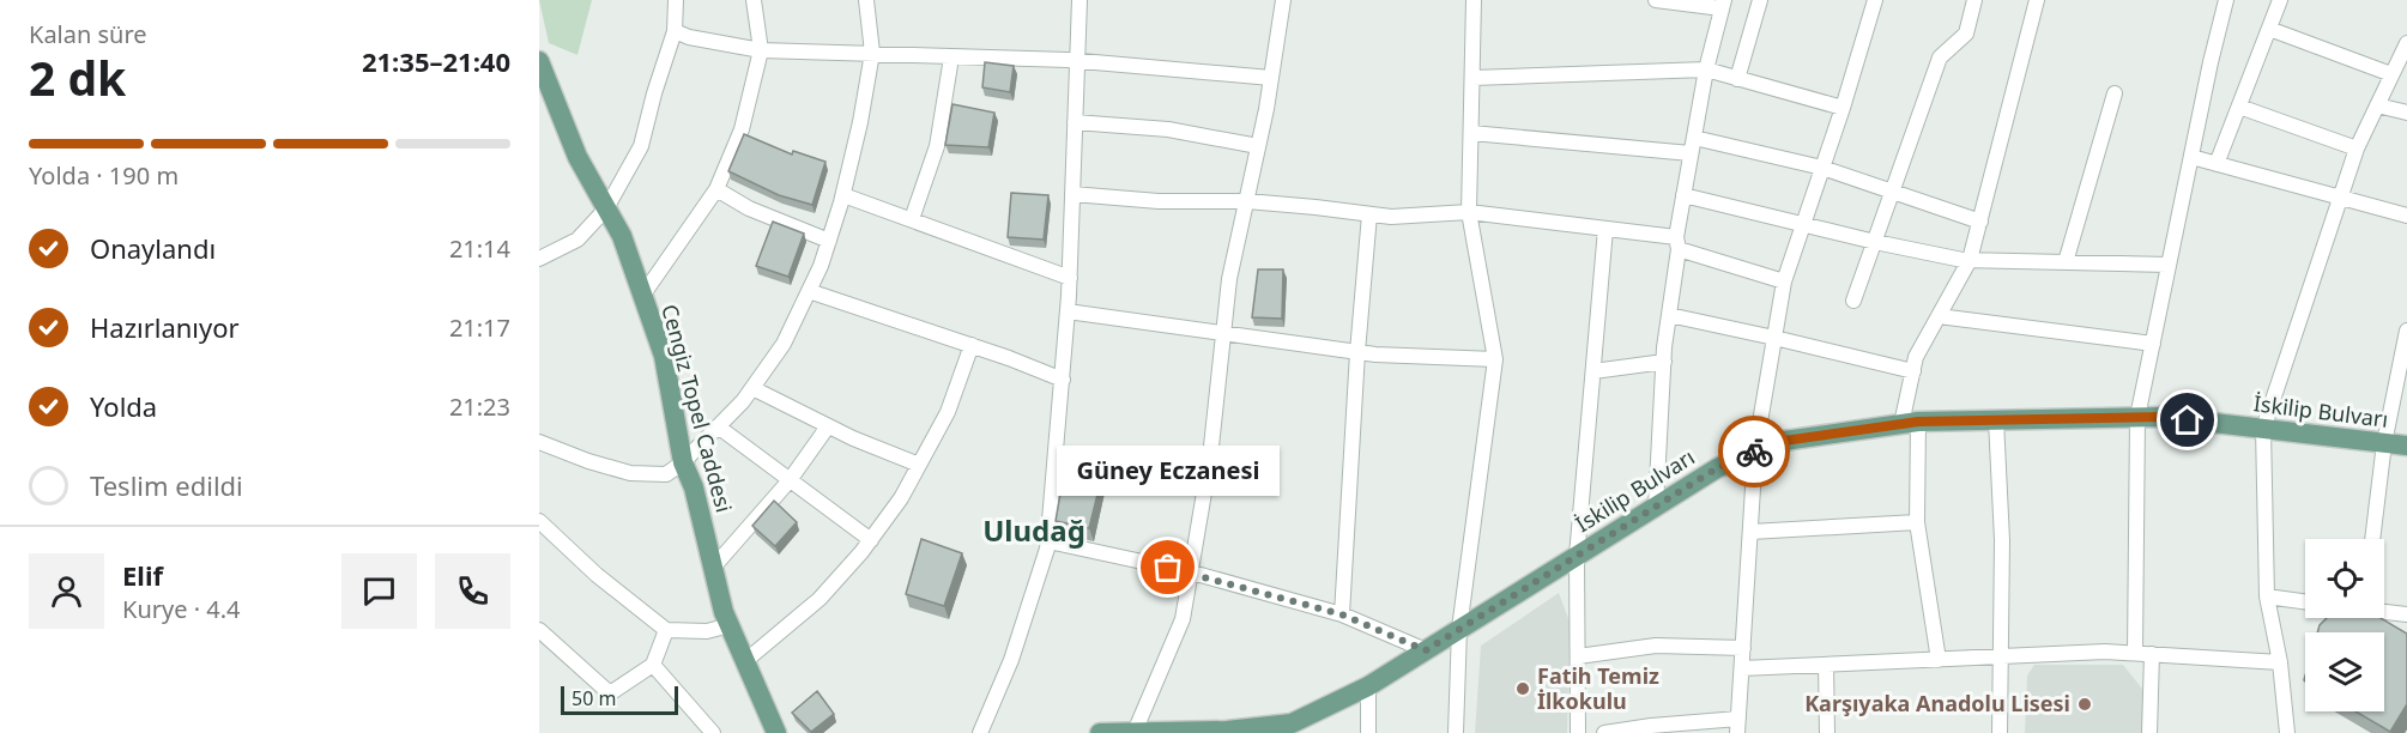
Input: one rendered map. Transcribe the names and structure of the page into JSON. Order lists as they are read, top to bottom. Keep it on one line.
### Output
{"streets":{"main road":["Cengiz Topel Caddesi","İskilip Bulvarı"]},"districts":["Uludağ"],"places":["Güney Eczanesi","Fatih Temiz İlkokulu","Karşıyaka Anadolu Lisesi"],"scale_bar":"50 m","page":{"heading":["2 dk","Kalan süre","21:35–21:40"],"panel":["Elif","Kurye · 4.4"],"bar":"Yolda · 190 m","list":[["Onaylandı","21:14"],["Hazırlanıyor","21:17"],["Yolda","21:23"],"Teslim edildi"],"bubble":"Güney Eczanesi","scale":"50 m"}}
